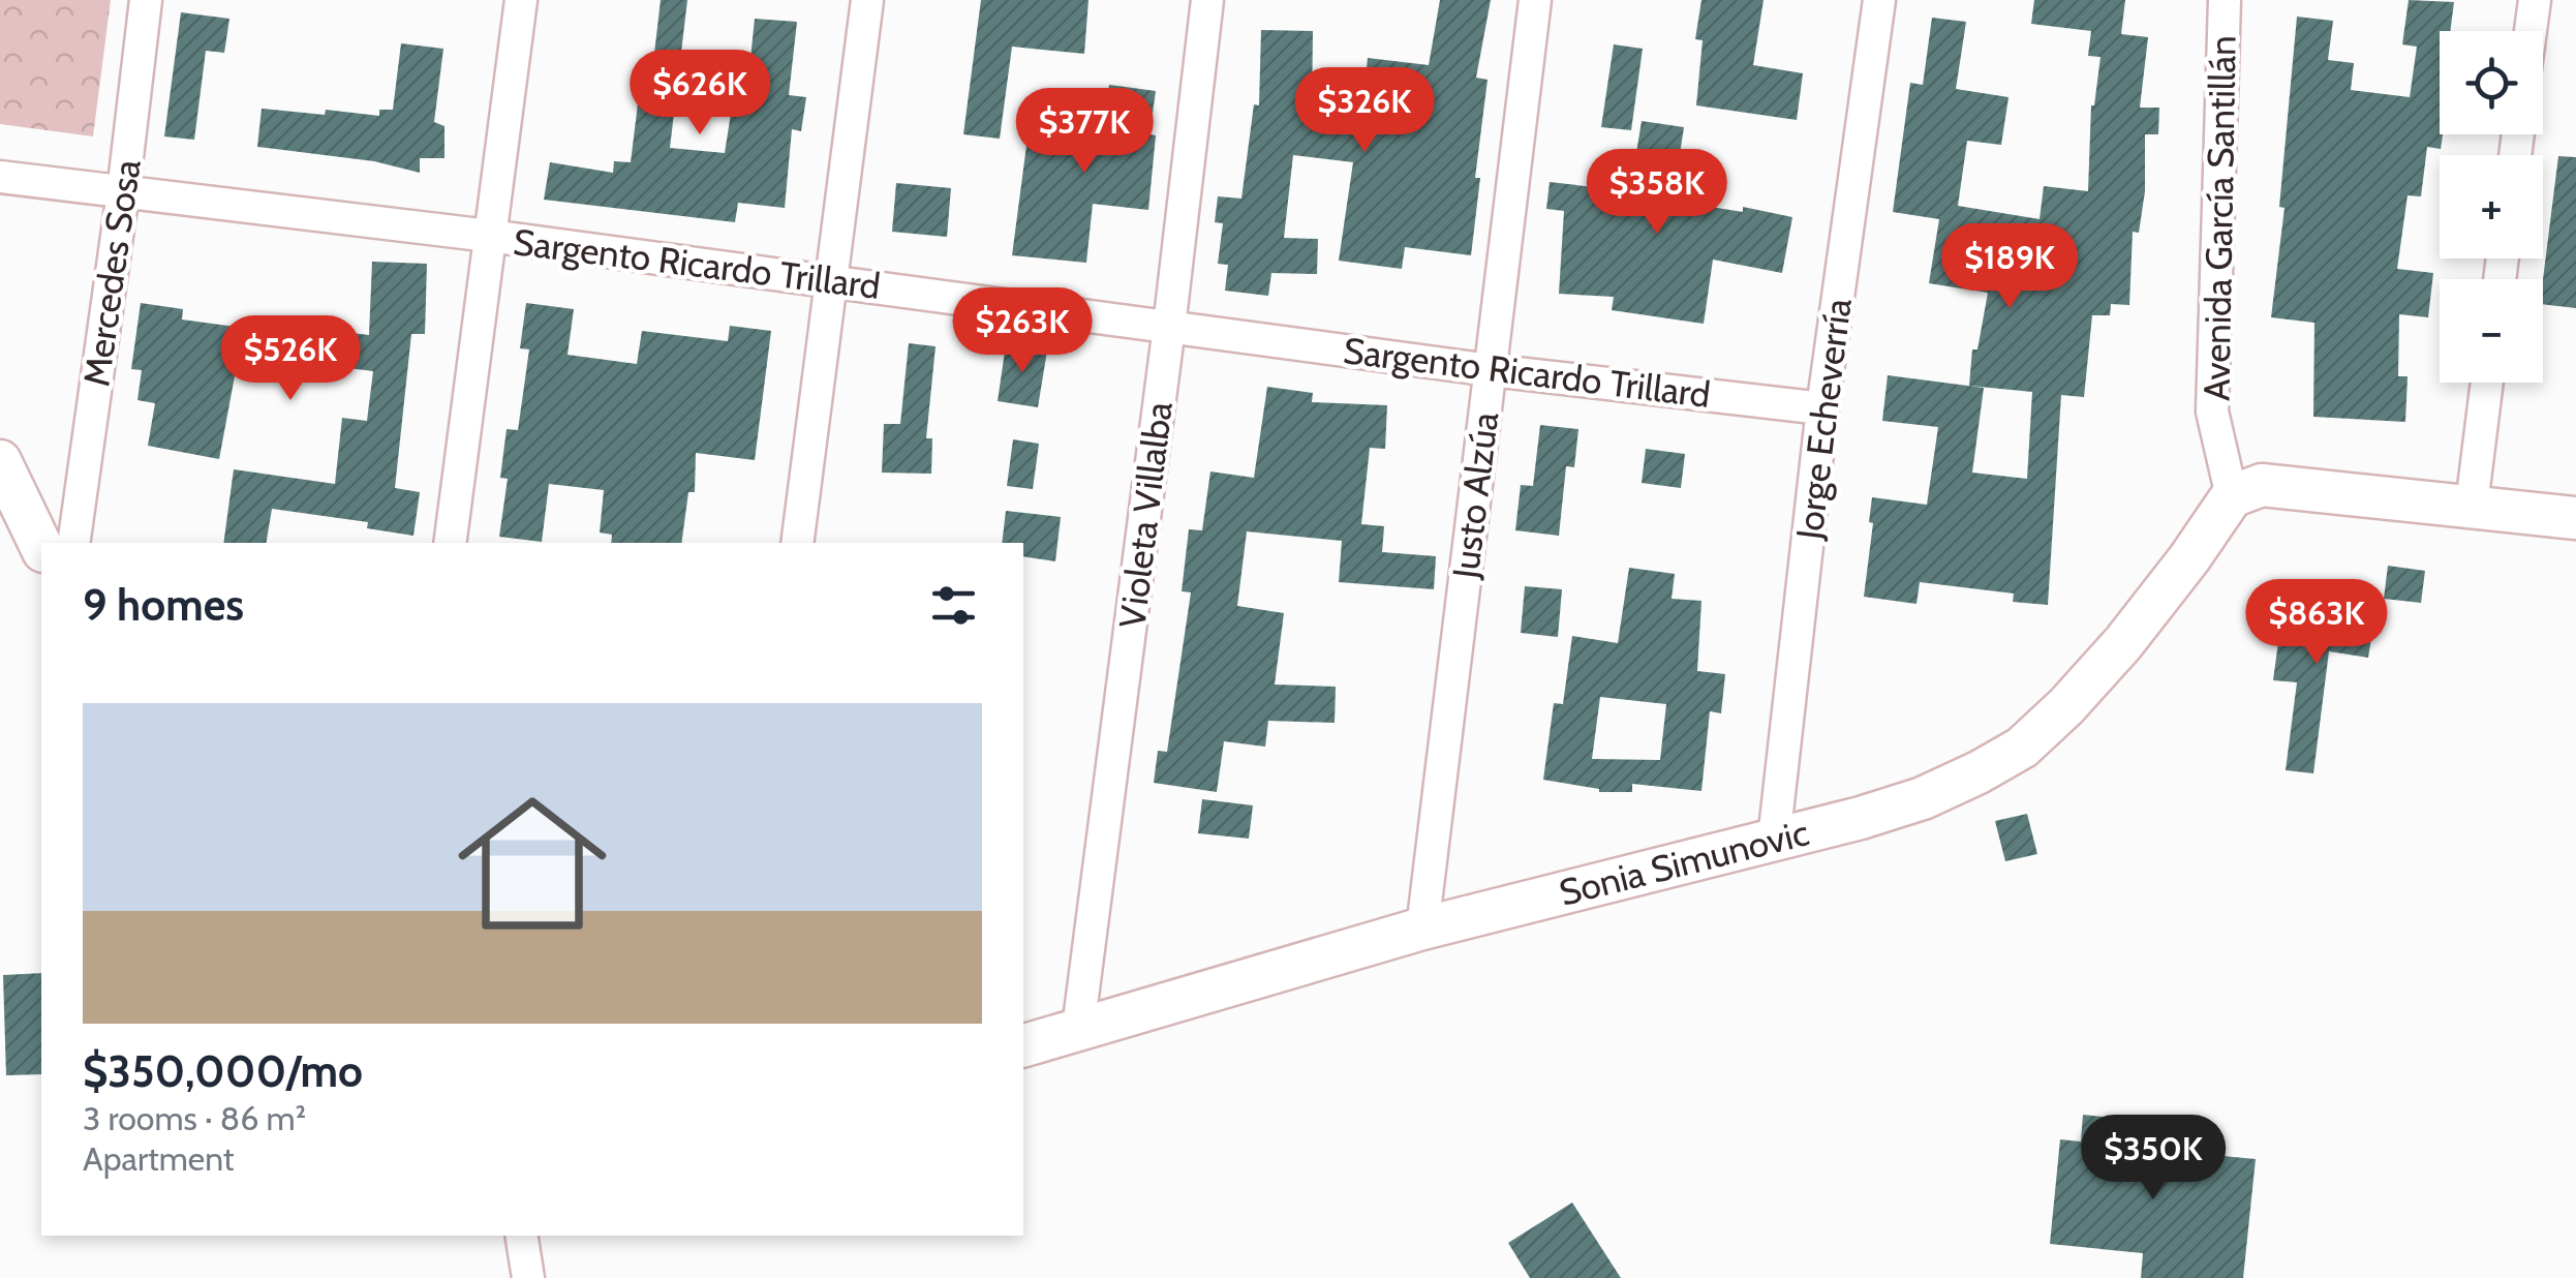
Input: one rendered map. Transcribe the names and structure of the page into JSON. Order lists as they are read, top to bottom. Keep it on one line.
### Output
{"streets":{"street":["Avenida García Santillán","Sargento Ricardo Trillard","Mercedes Sosa","Jorge Echeverría","Justo Alzúa","Violeta Villalba","Sonia Simunovic"]},"crossings":[["Avenida García Santillán","Sonia Simunovic"],["Sargento Ricardo Trillard","Mercedes Sosa"],["Sargento Ricardo Trillard","Jorge Echeverría"],["Sargento Ricardo Trillard","Justo Alzúa"],["Sargento Ricardo Trillard","Violeta Villalba"],["Jorge Echeverría","Sonia Simunovic"],["Justo Alzúa","Sonia Simunovic"],["Violeta Villalba","Sonia Simunovic"]],"page":{"map_buttons":["+","−"],"price":["$626K","$326K","$377K","$358K","$189K","$263K","$526K","$863K","$350K"],"heading":"9 homes","list":[{"name":"$350,000/mo","note":"3 rooms · 86 m² · Apartment"}]}}
